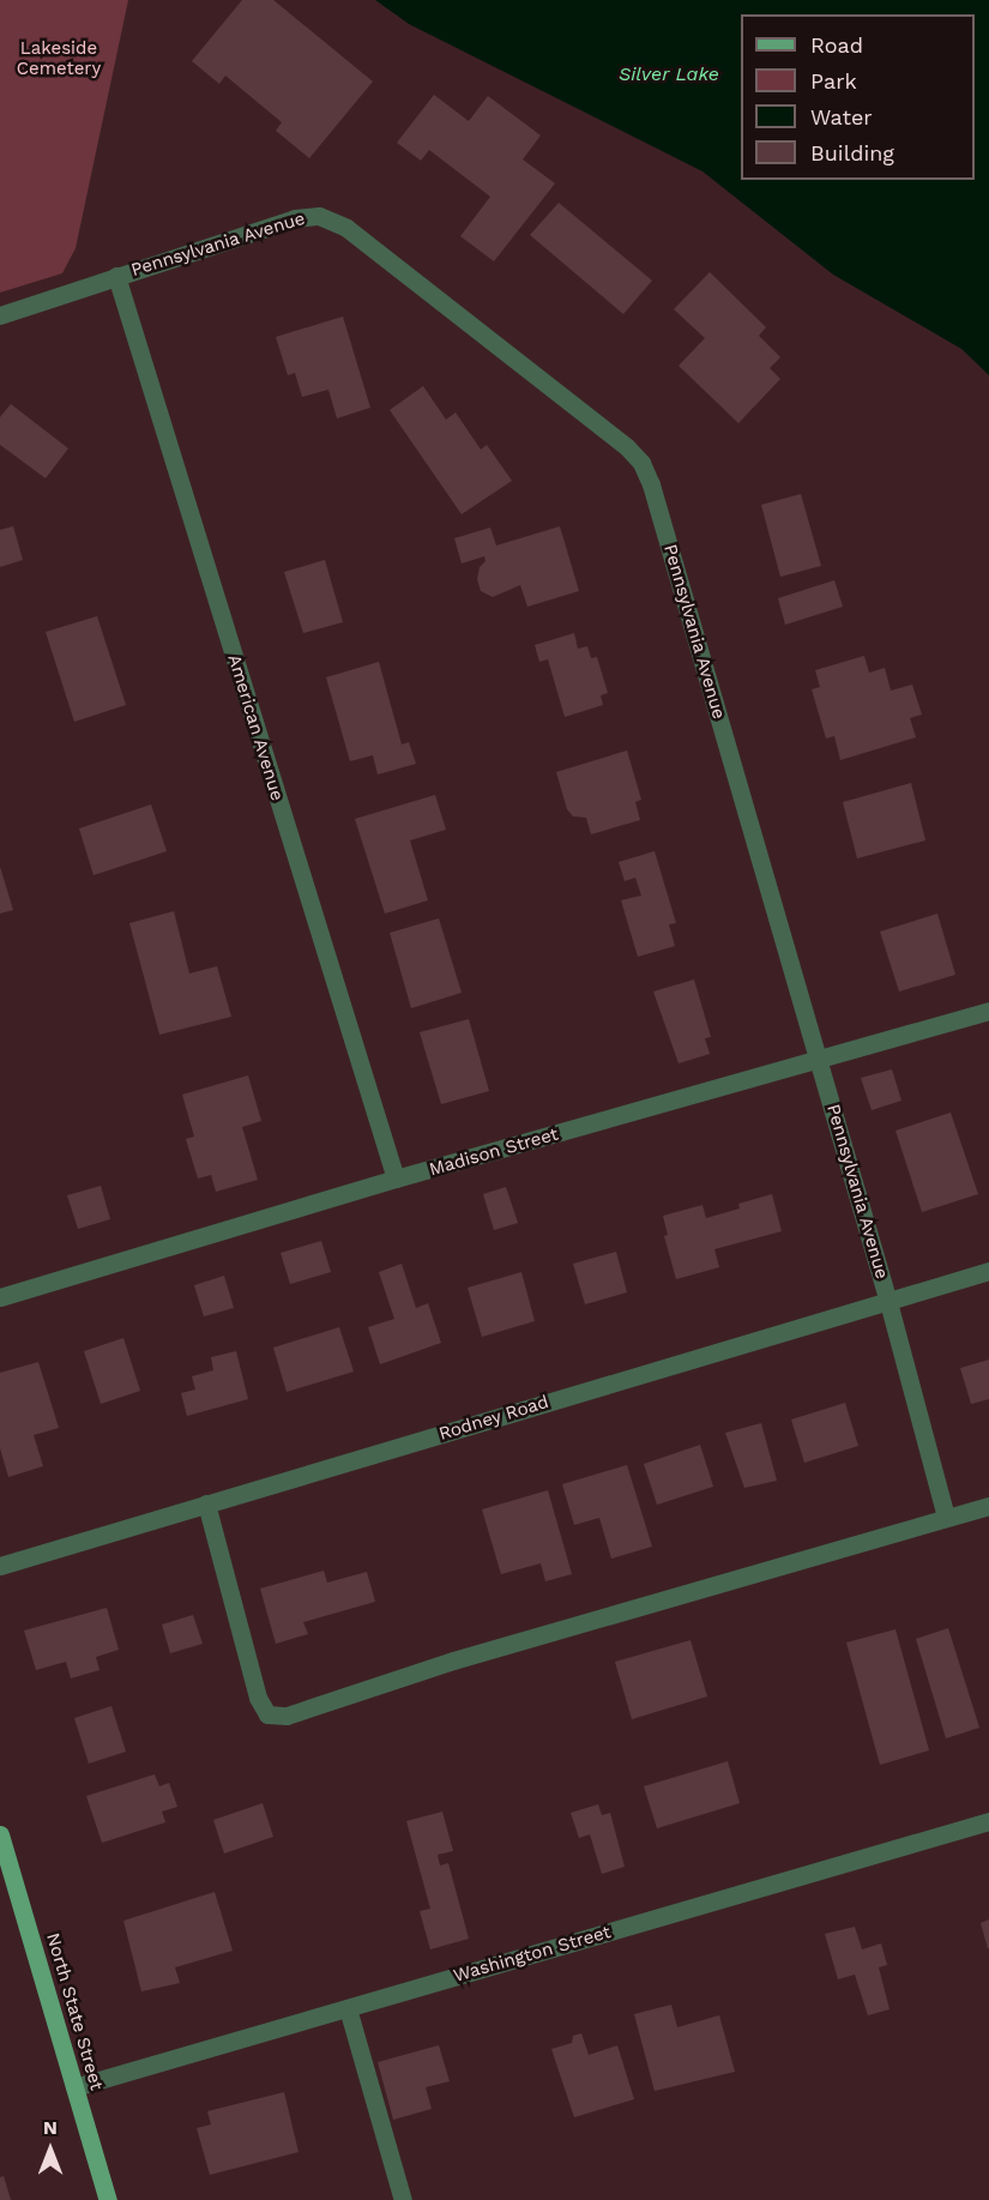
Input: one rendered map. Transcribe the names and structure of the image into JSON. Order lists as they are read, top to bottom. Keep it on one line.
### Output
{"streets":{"main road":["North State Street"],"street":["Pennsylvania Avenue","American Avenue","Madison Street","Rodney Road","Washington Street"]},"crossings":[["Pennsylvania Avenue","American Avenue"],["Pennsylvania Avenue","Madison Street"],["Pennsylvania Avenue","Rodney Road"],["American Avenue","Madison Street"],["Washington Street","North State Street"]],"water":["Silver Lake"],"parks":["Lakeside Cemetery"],"legend":["Road","Park","Water","Building"],"north":"top"}
